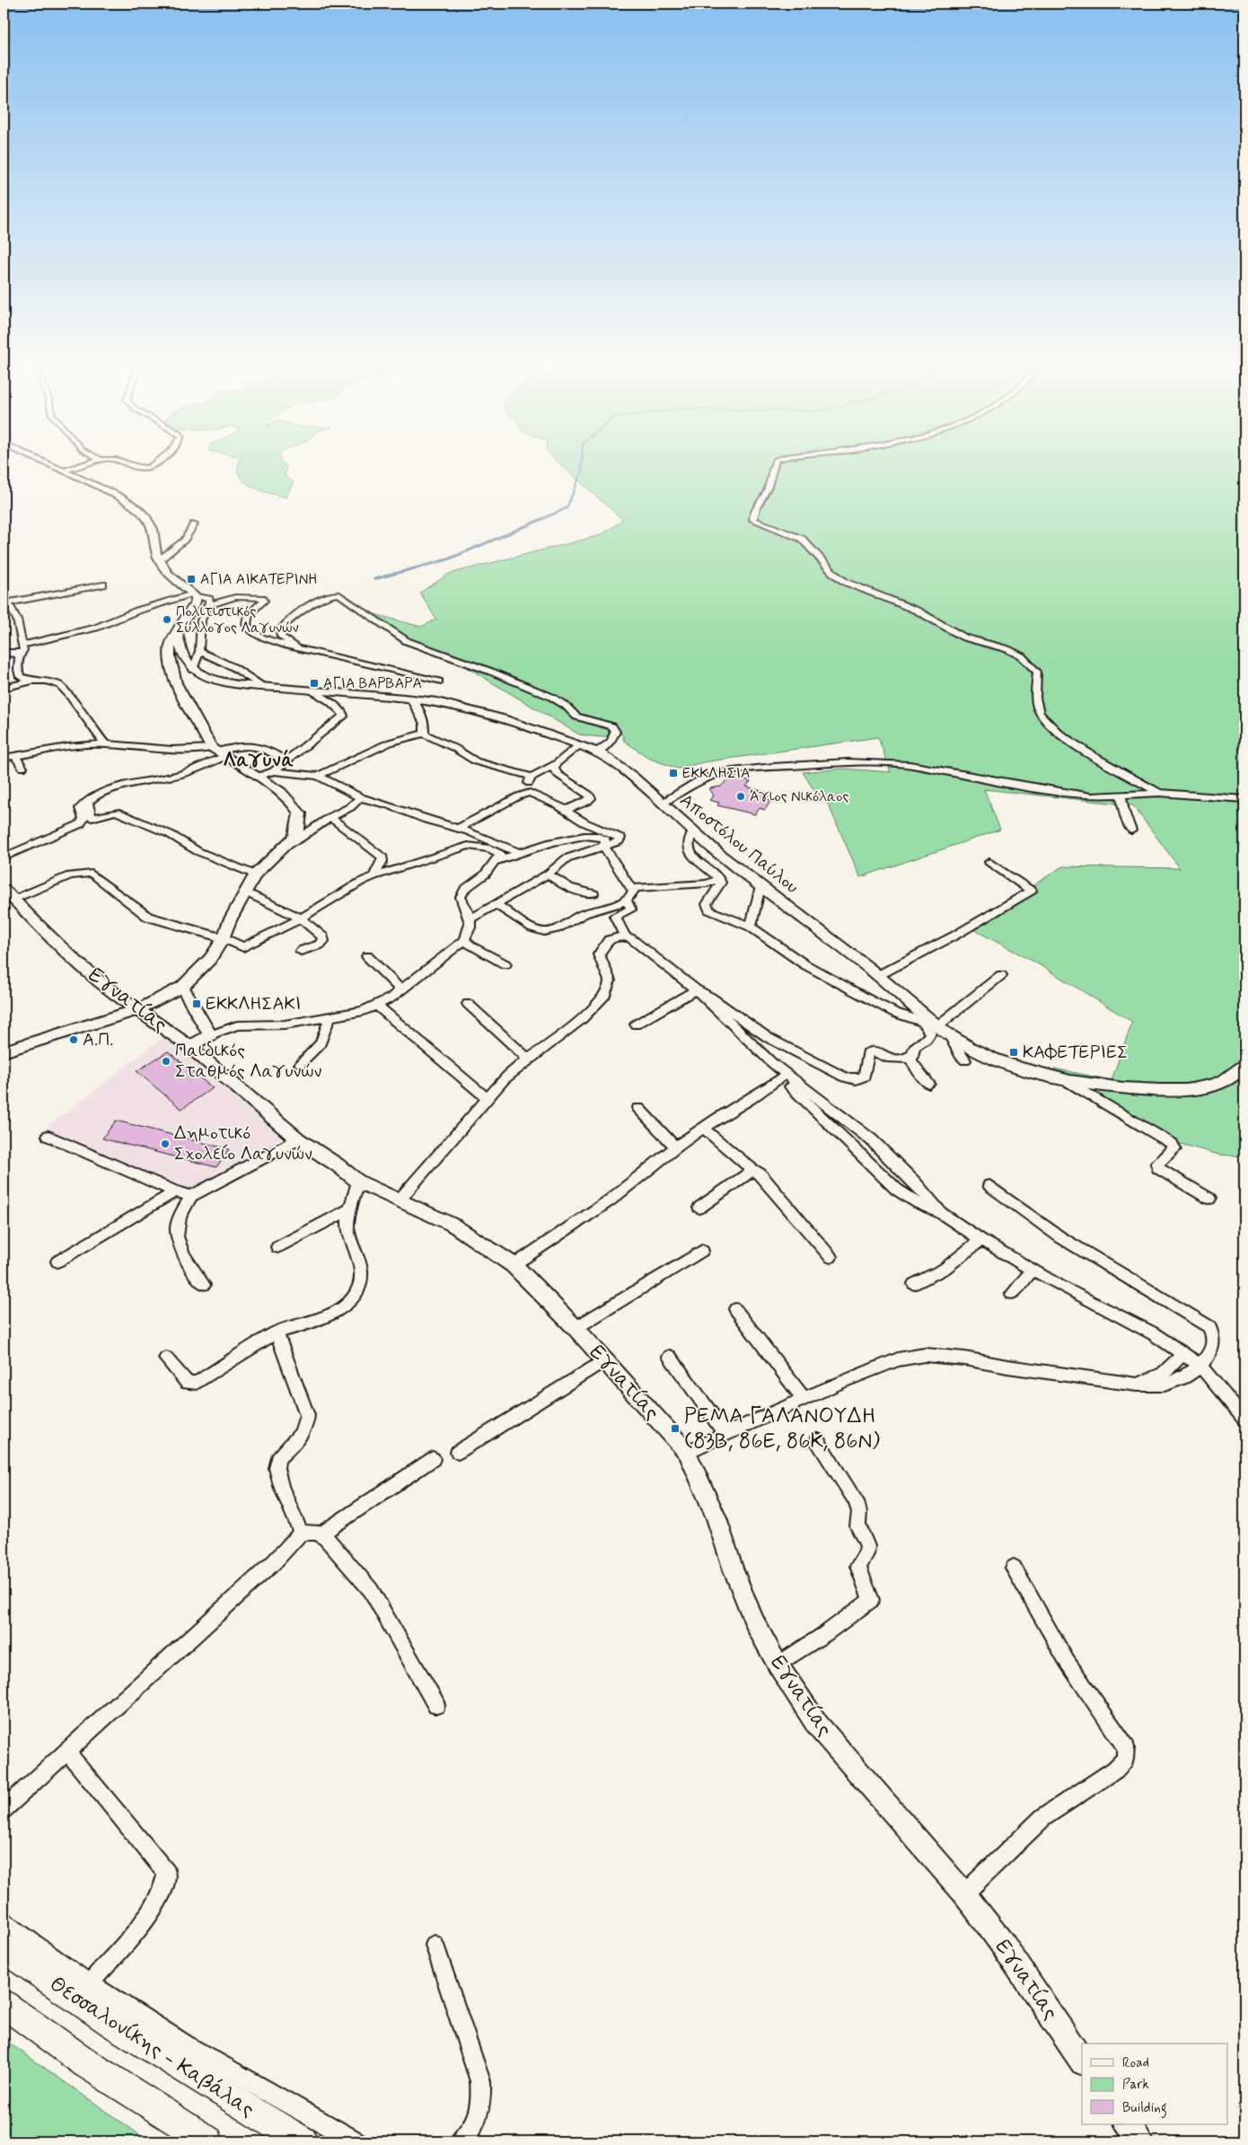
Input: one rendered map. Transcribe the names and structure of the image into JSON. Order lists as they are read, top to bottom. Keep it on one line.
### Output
{"streets":{"main road":["Θεσσαλονίκης - Καβάλας"],"street":["Αποστόλου Παύλου","Εγνατίας"]},"districts":["Λαγυνά"],"places":{"transit":["ΑΓΙΑ ΑΙΚΑΤΕΡΙΝΗ","ΑΓΙΑ ΒΑΡΒΑΡΑ","ΕΚΚΛΗΣΙΑ","ΕΚΚΛΗΣΑΚΙ","ΚΑΦΕΤΕΡΙΕΣ","ΡΕΜΑ ΓΑΛΑΝΟΥΔΗ (83Β, 86Ε, 86Κ, 86Ν)"],"other":["Πολιτιστικός Σύλλογος Λαγυνών","Άγιος Νικόλαος","Α.Π.","Παιδικός Σταθμός Λαγυνών","Δημοτικό Σχολείο Λαγυνών"]},"legend":["Road","Park","Building"]}
